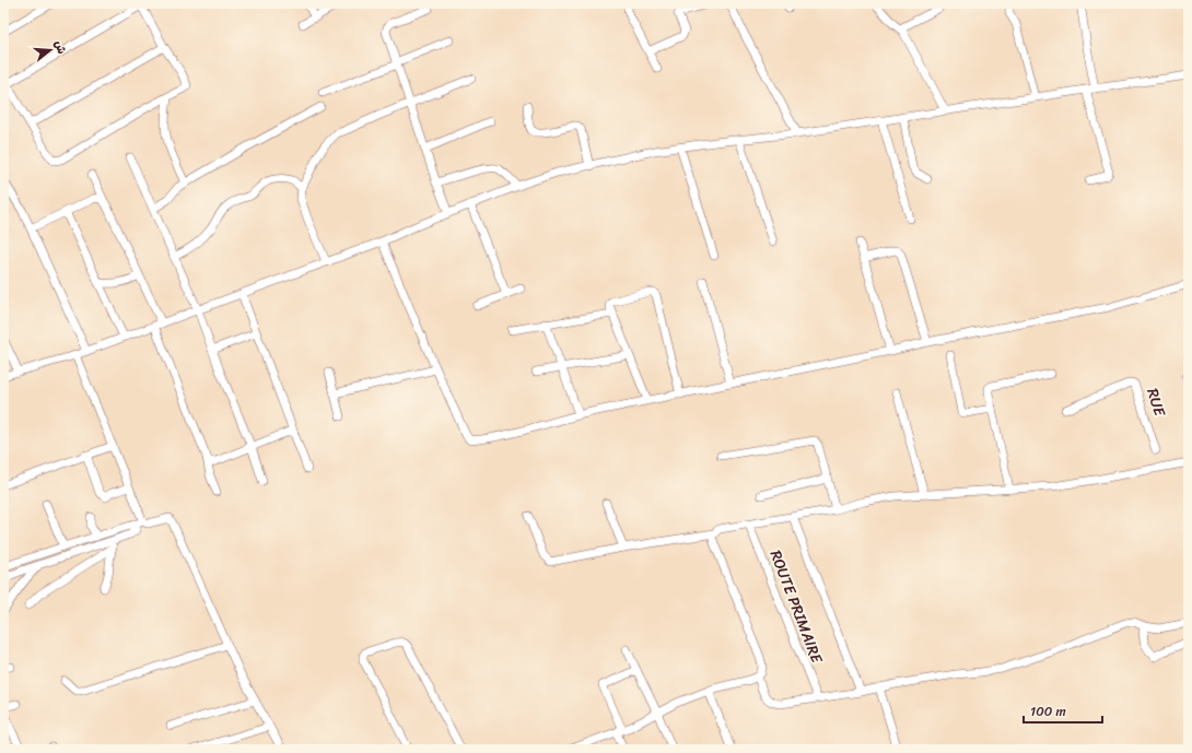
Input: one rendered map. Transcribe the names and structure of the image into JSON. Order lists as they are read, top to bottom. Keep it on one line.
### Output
{"streets":{"street":["RUE","ROUTE PRIMAIRE"]},"scale_bar":"100 m","north":"right"}
